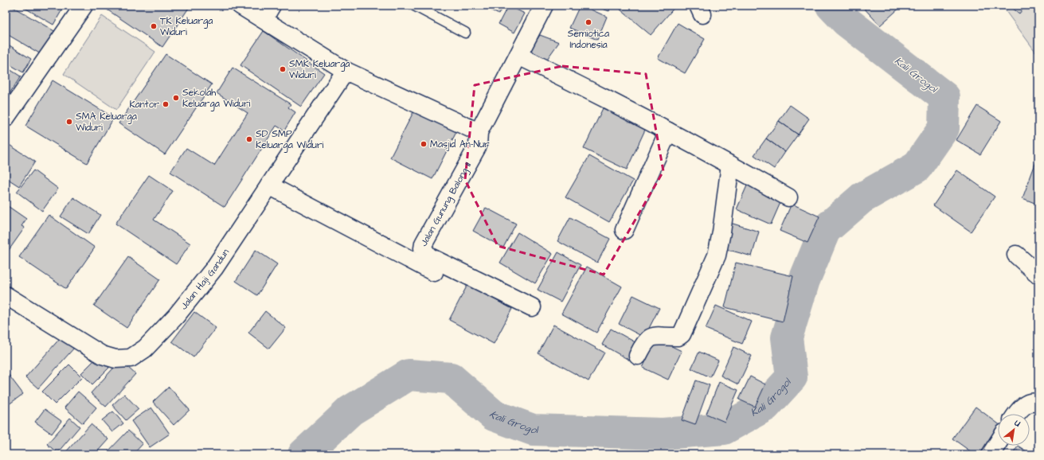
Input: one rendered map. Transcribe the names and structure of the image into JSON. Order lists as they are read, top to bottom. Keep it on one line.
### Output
{"streets":{"street":["Jalan Gunung Balong II","Jalan Haji Gandun"]},"water":["Kali Grogol"],"places":["Semiotica Indonesia","TK Keluarga Widuri","SMK Keluarga Widuri","Sekolah Keluarga Widuri","Kantor","SMA Keluarga Widuri","SD SMP Keluarga Widuri","Masjid An-Nur"],"north":"top right"}
